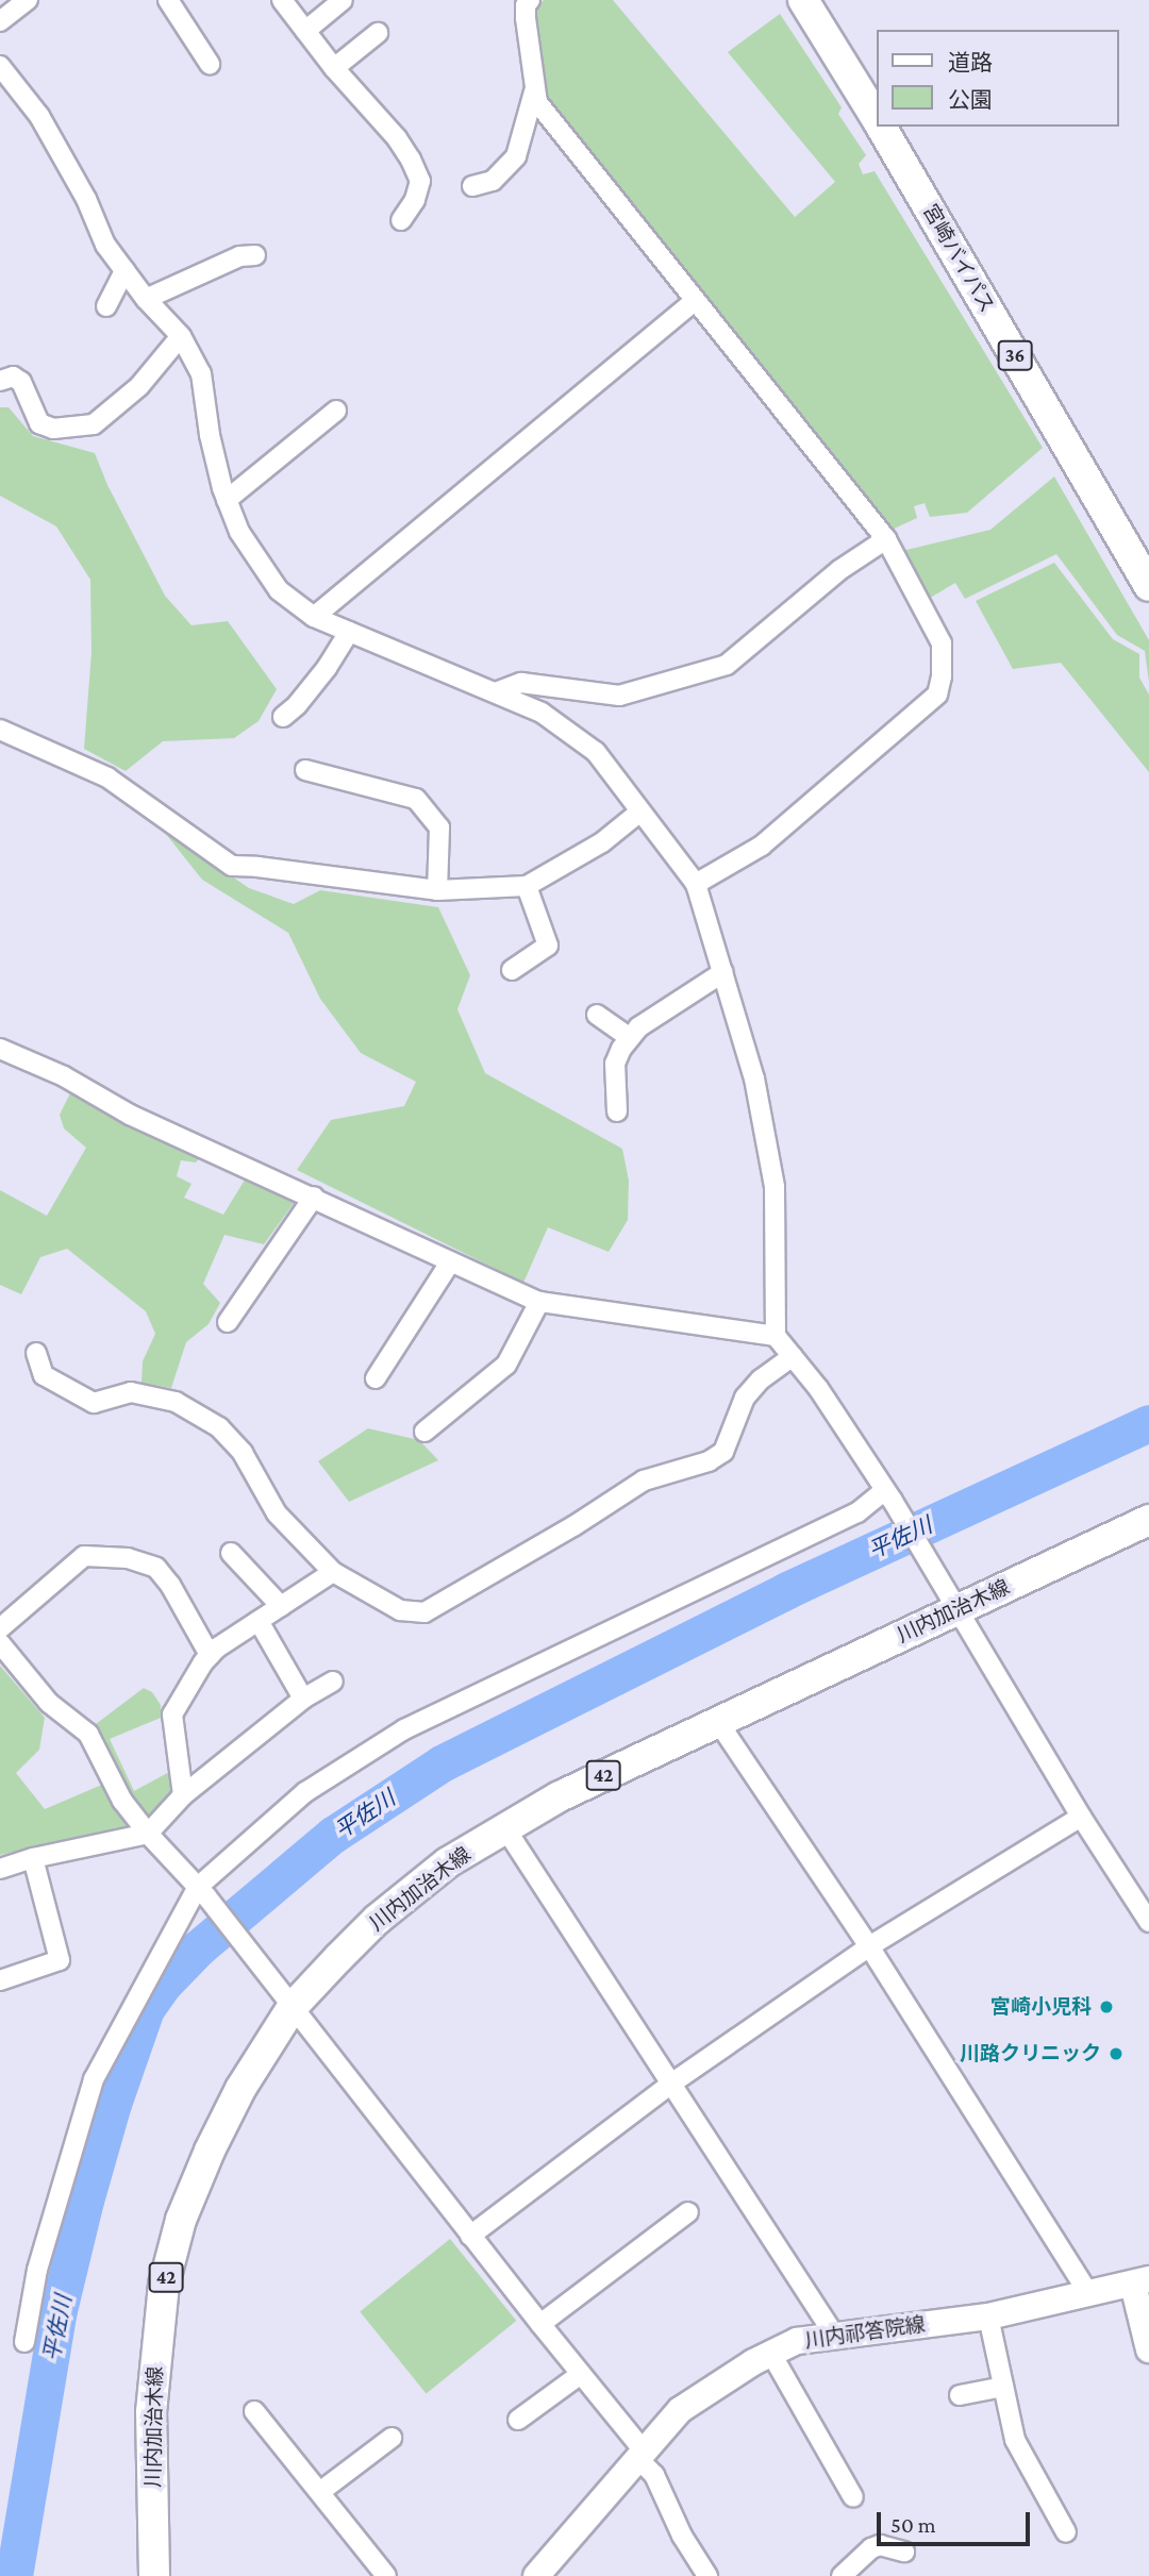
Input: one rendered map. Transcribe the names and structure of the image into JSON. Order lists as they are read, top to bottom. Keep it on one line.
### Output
{"streets":{"main road":["宮崎バイパス","36","川内加治木線","42","川内祁答院線"]},"water":["平佐川"],"places":["宮崎小児科","川路クリニック"],"legend":["道路","公園"],"scale_bar":"50 m"}
